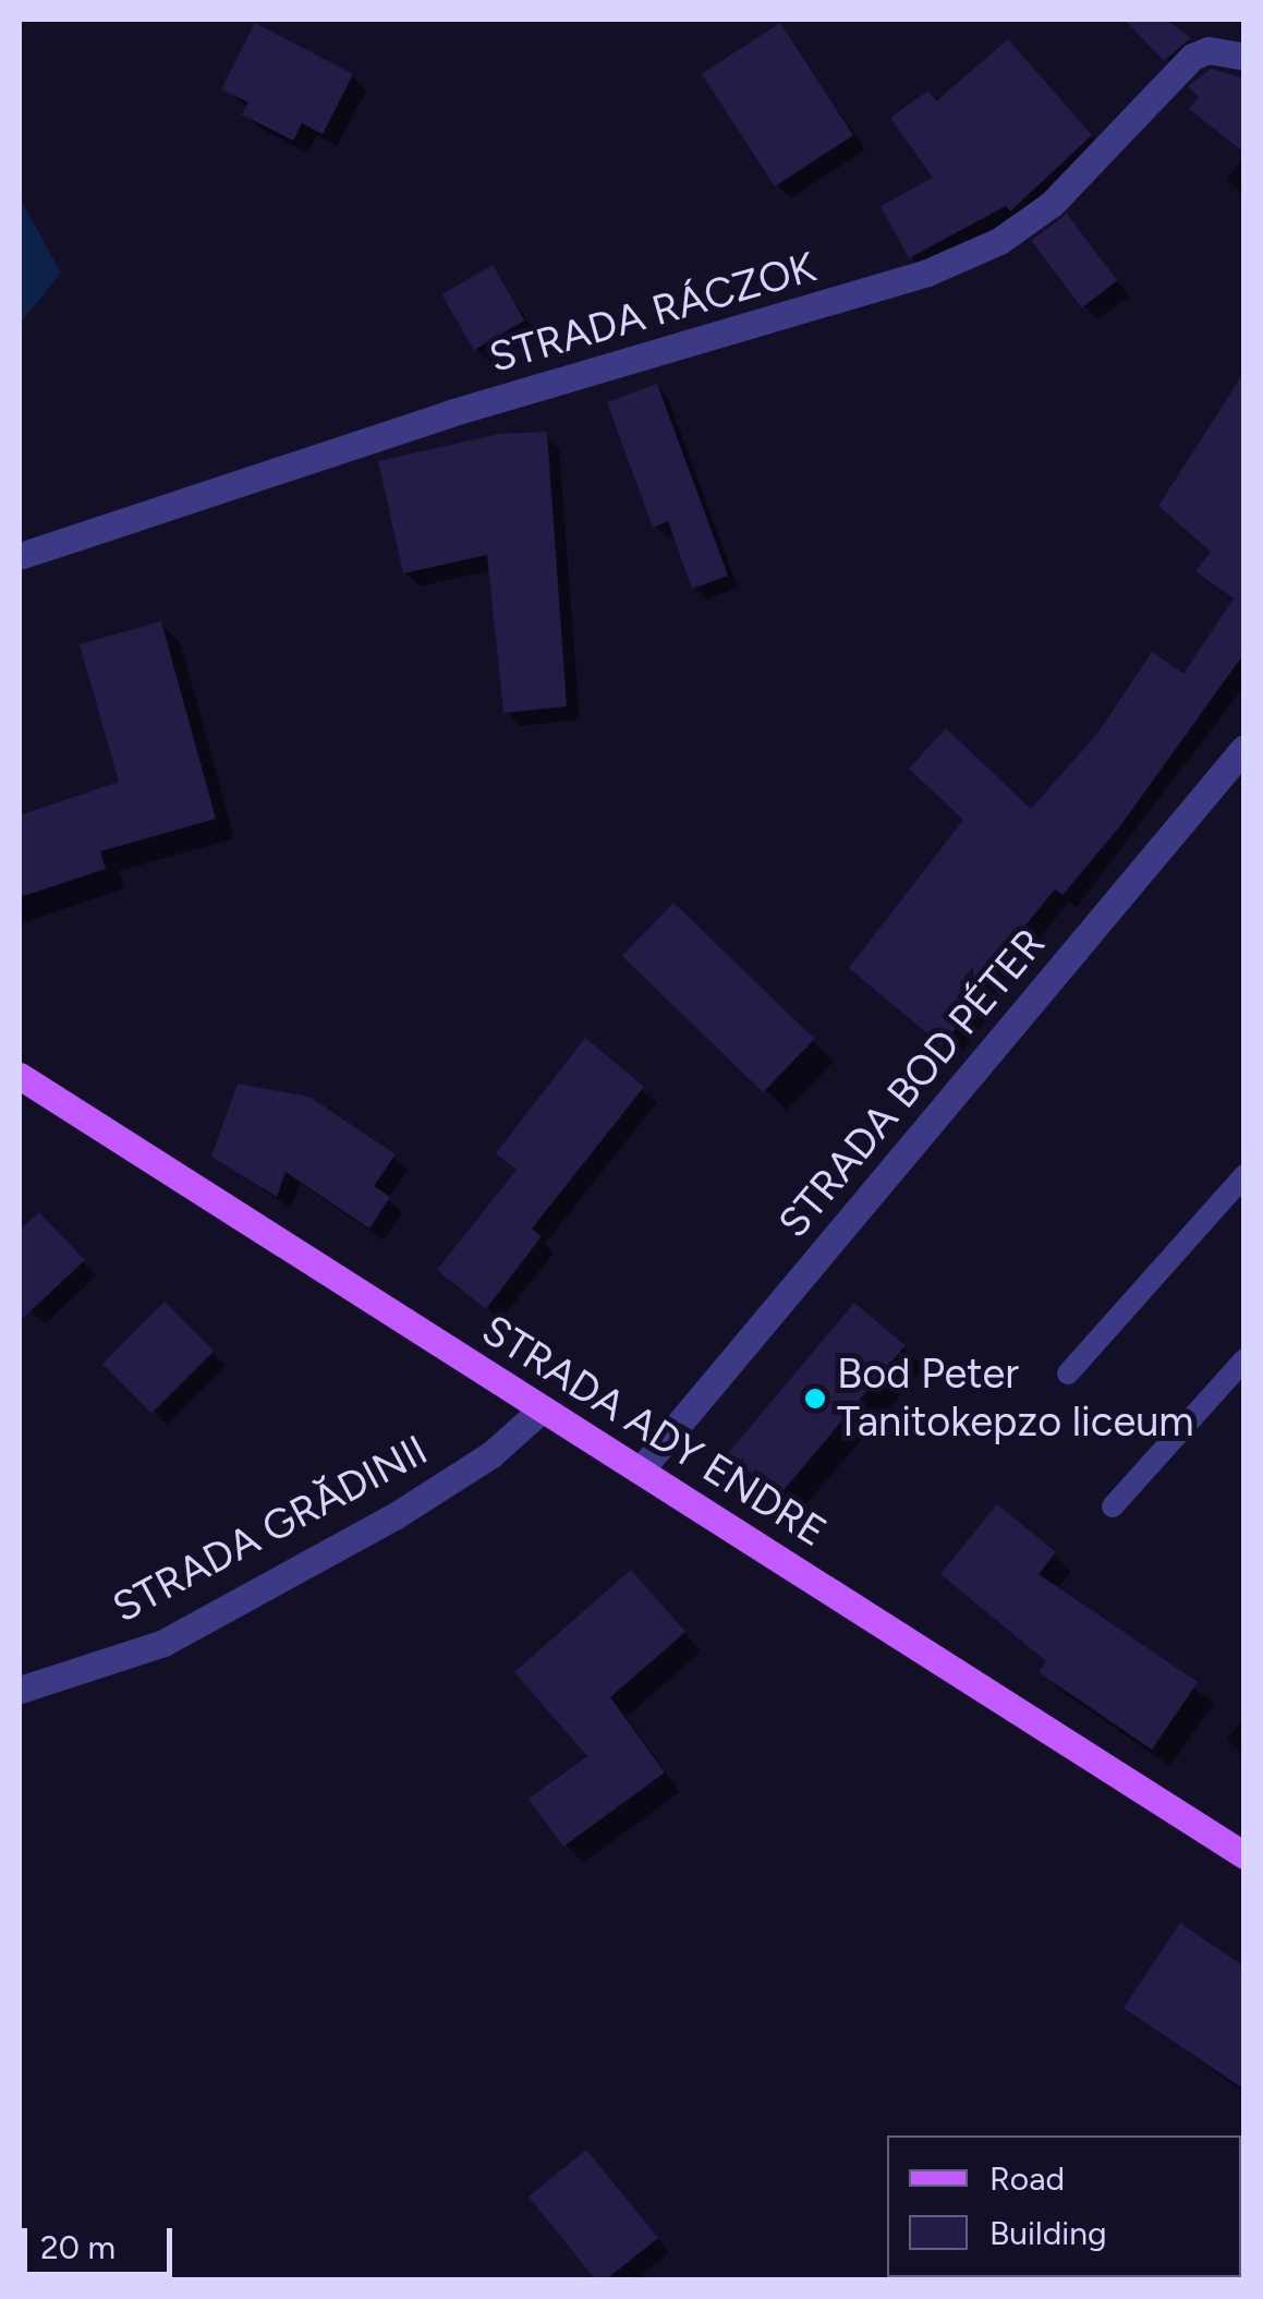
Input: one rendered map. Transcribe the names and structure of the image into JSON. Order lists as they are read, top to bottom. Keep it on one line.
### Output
{"streets":{"main road":["STRADA ADY ENDRE"],"street":["STRADA RÁCZOK","STRADA BOD PÉTER","STRADA GRĂDINII"]},"crossings":[["STRADA BOD PÉTER","STRADA ADY ENDRE"],["STRADA ADY ENDRE","STRADA GRĂDINII"]],"places":["Bod Peter Tanitokepzo liceum"],"legend":["Road","Building"],"scale_bar":"20 m"}
